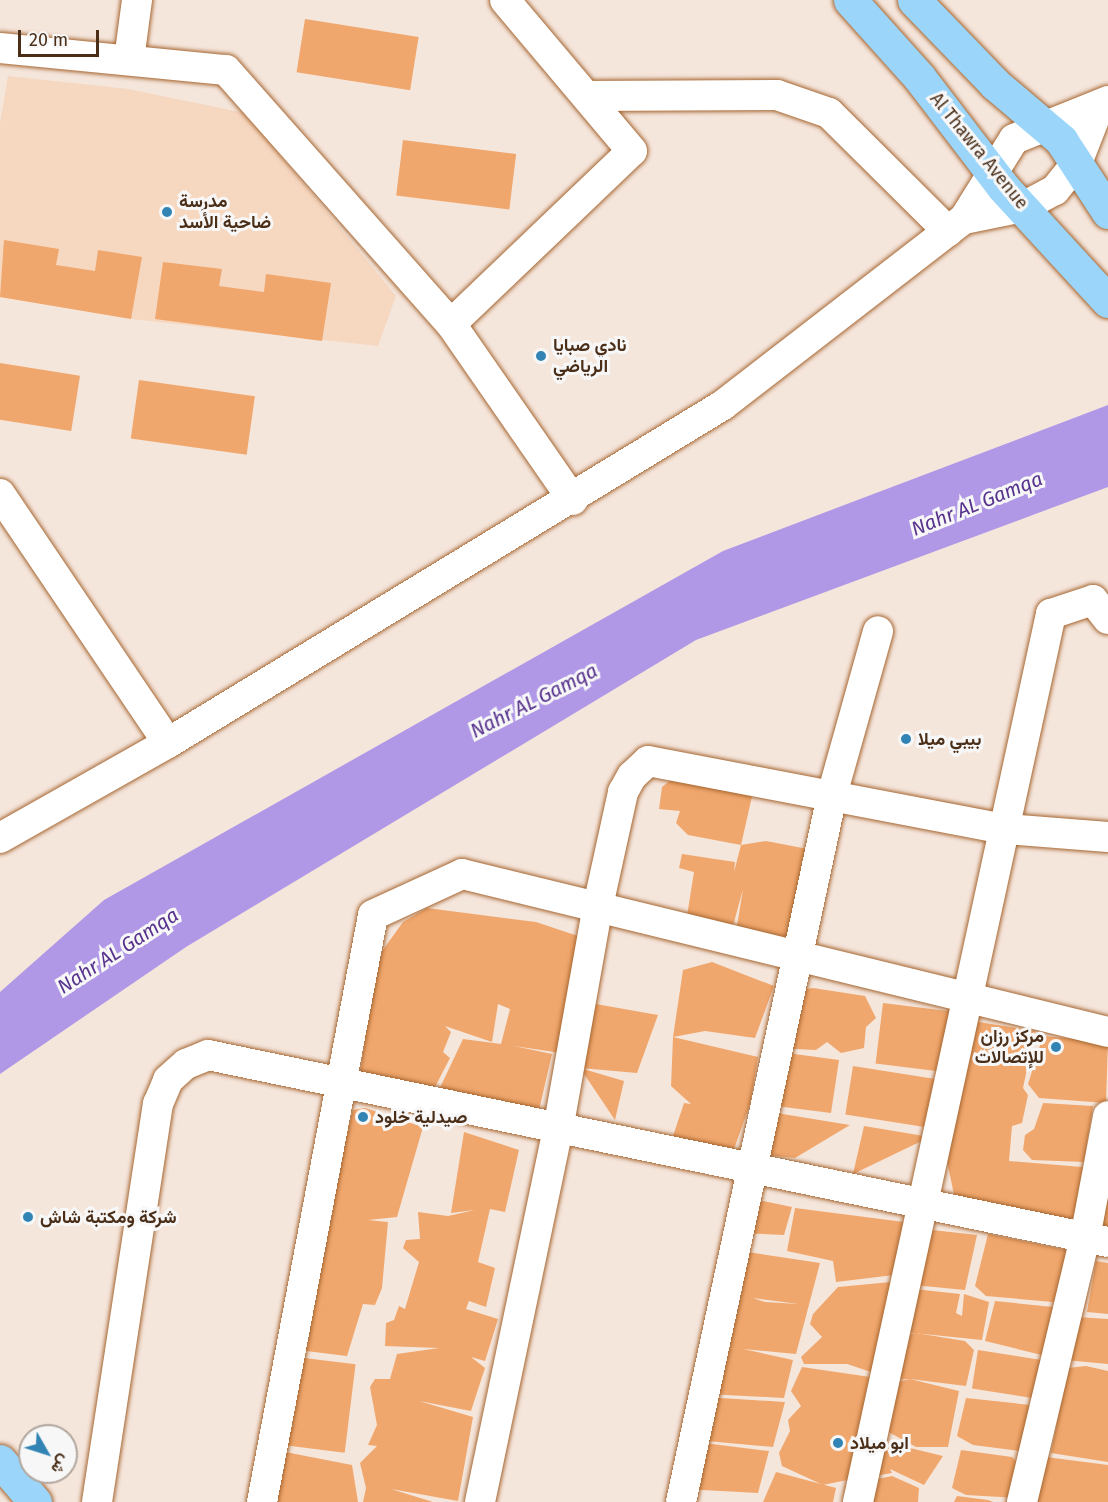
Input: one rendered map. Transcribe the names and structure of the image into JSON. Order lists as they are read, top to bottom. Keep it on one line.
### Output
{"streets":{"main road":["Al Thawra Avenue"]},"water":["Nahr AL Gamqa"],"places":["مدرسة ضاحية الأسد","نادي صبايا الرياضي","بيبي ميلا","مركز رزان للإتصالات","صيدلية خلود","شركة ومكتبة شاش","ابو ميلاد"],"scale_bar":"20 m","north":"bottom right"}
